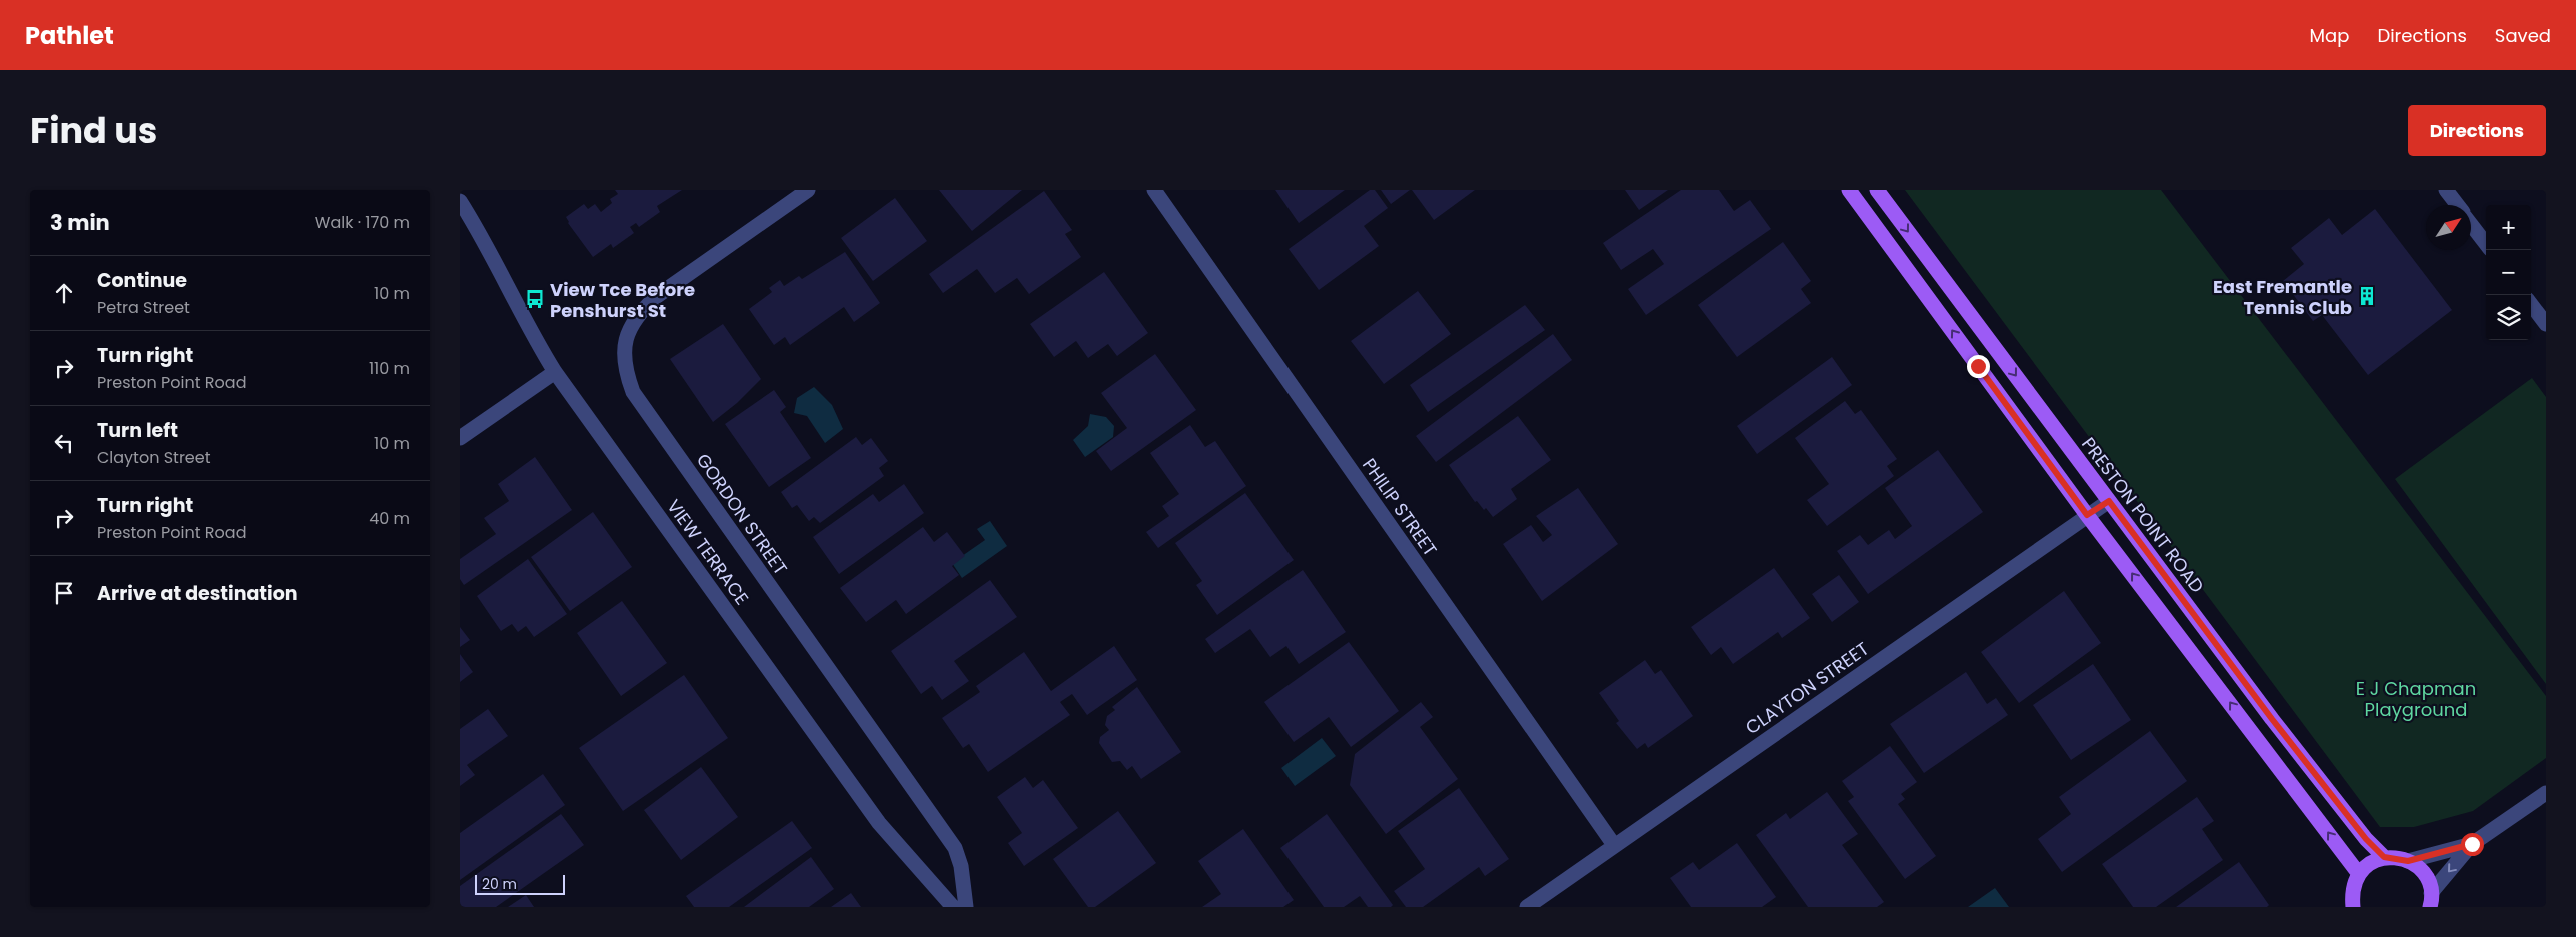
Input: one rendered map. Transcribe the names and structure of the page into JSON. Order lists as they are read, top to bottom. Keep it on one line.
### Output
{"streets":{"main road":["PRESTON POINT ROAD"],"street":["PHILIP STREET","GORDON STREET","VIEW TERRACE","CLAYTON STREET"]},"crossings":[["PHILIP STREET","CLAYTON STREET"],["PRESTON POINT ROAD","CLAYTON STREET"]],"parks":["E J Chapman Playground"],"places":{"building":["East Fremantle Tennis Club"],"bus stop":["View Tce Before Penshurst St"]},"scale_bar":"20 m","north":"top right","page":{"header":"Pathlet","nav":["Map","Directions","Saved"],"title":"Find us","buttons":"Directions","heading":["3 min","Walk · 170 m"],"map_buttons":["+","−"],"list":[["Continue","Petra Street","10 m"],["Turn right","Preston Point Road","110 m"],["Turn left","Clayton Street","10 m"],["Turn right","Preston Point Road","40 m"],"Arrive at destination"],"scale":"20 m"}}
